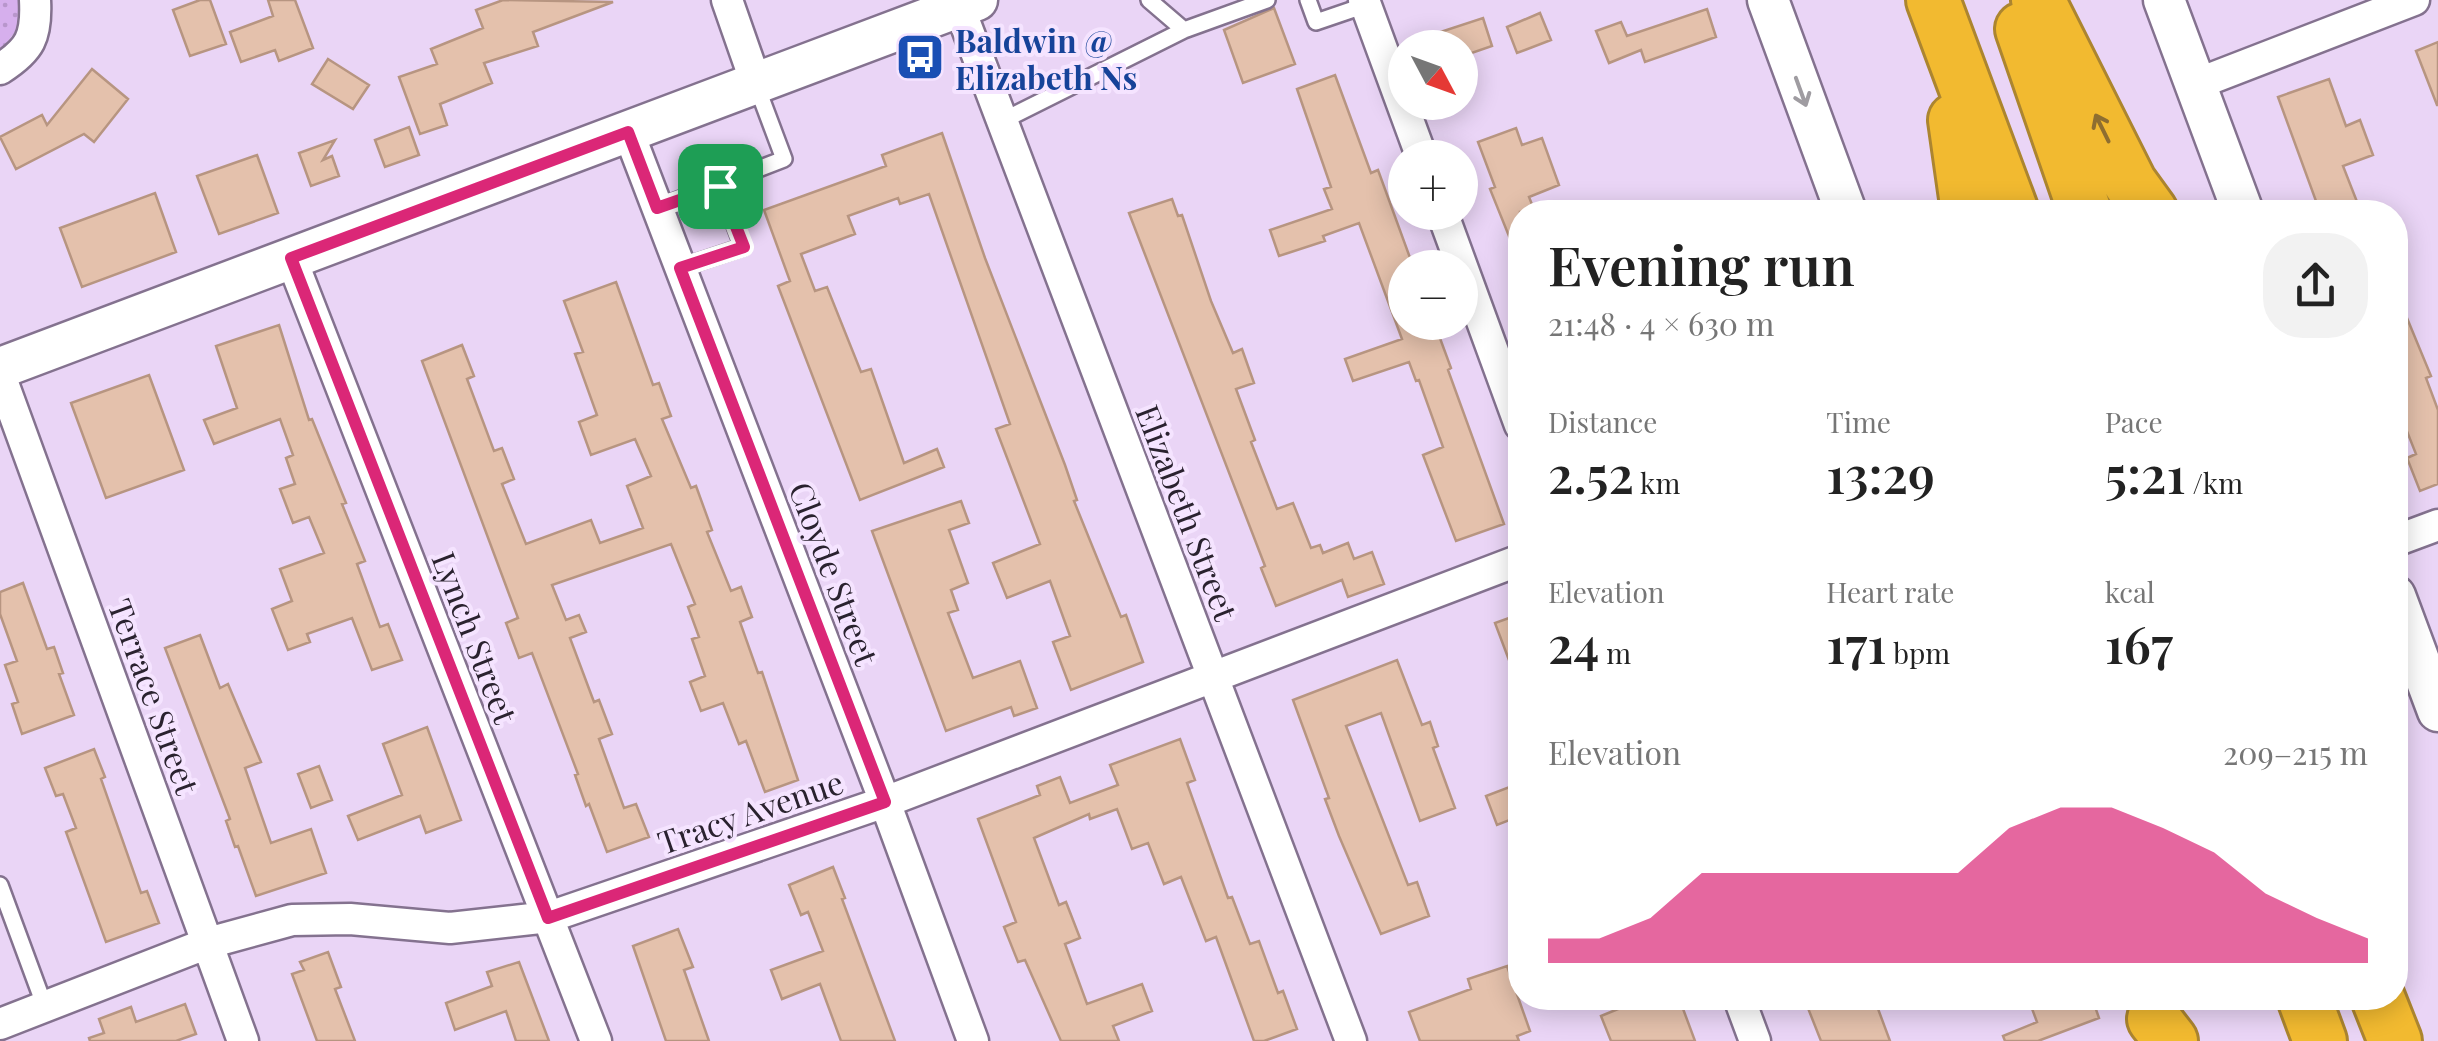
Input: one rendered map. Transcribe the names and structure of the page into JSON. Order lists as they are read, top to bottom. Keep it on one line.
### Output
{"streets":{"street":["Elizabeth Street","Cloyde Street","Lynch Street","Terrace Street","Tracy Avenue"]},"crossings":[["Elizabeth Street","Tracy Avenue"],["Cloyde Street","Tracy Avenue"],["Lynch Street","Tracy Avenue"],["Terrace Street","Tracy Avenue"]],"places":{"bus stop":["Baldwin @ Elizabeth Ns"]},"north":"bottom right","page":{"map_buttons":["+","−"],"heading":["Evening run","21:48 · 4 × 630 m"],"stats":[["Distance","2.52 km"],["Time","13:29"],["Pace","5:21 /km"],["Elevation","24 m"],["Heart rate","171 bpm"],["kcal","167"]],"chart":["Elevation","209–215 m"]}}
